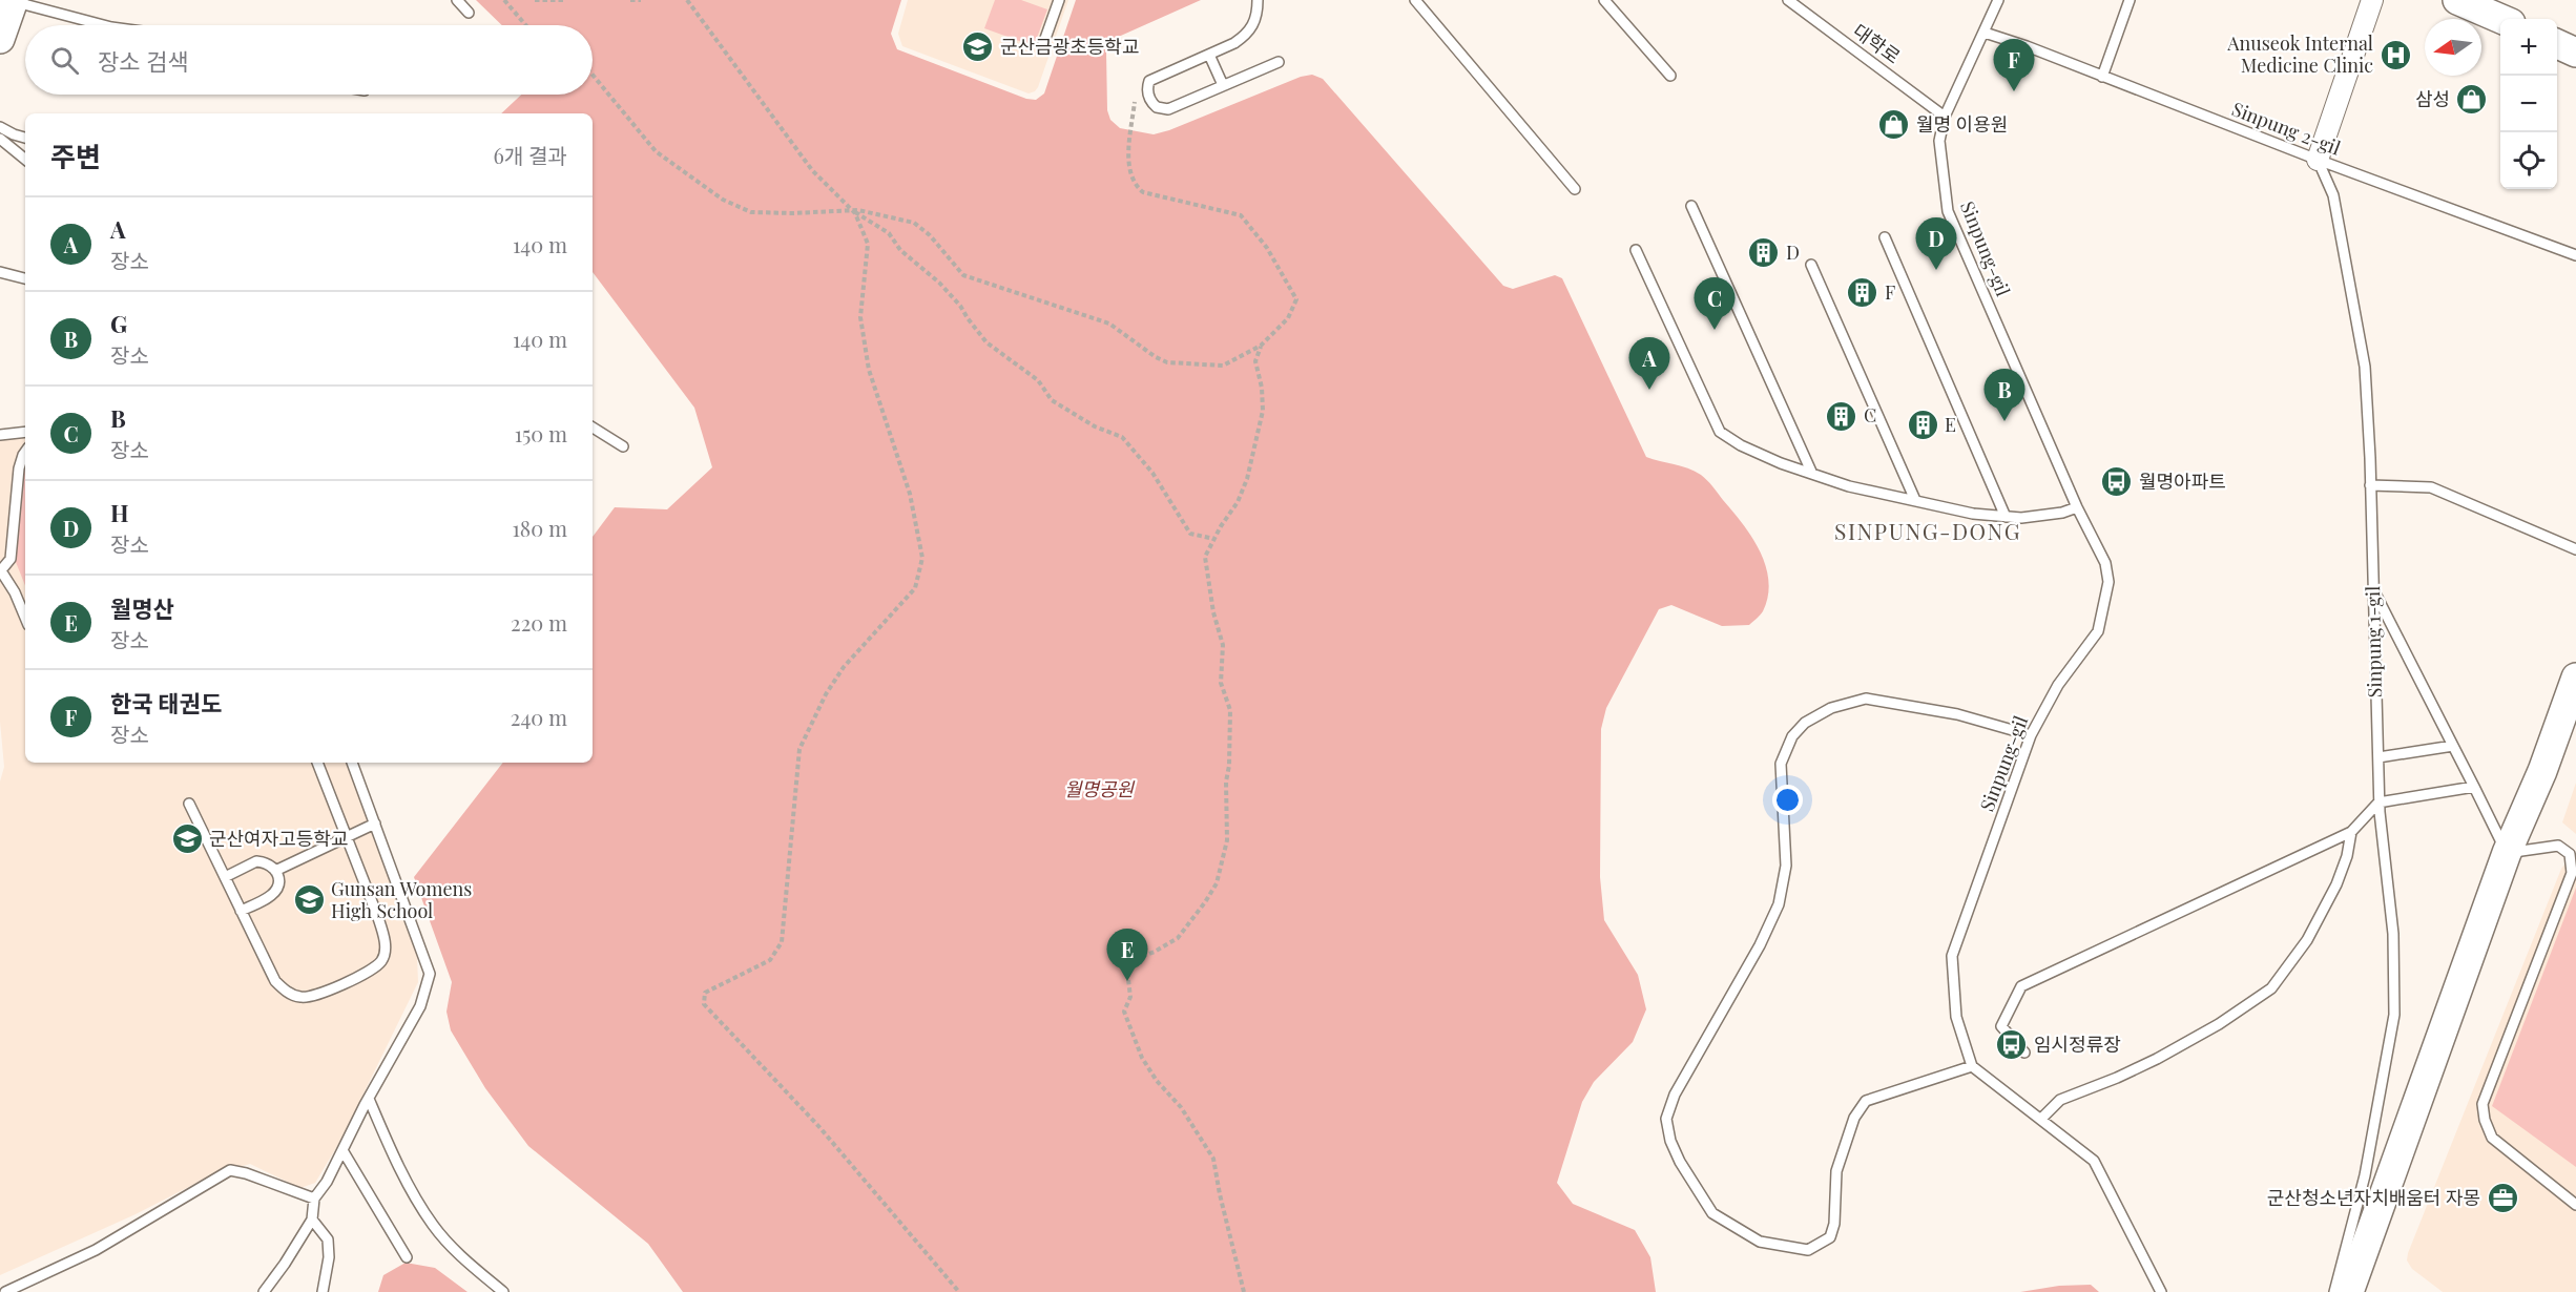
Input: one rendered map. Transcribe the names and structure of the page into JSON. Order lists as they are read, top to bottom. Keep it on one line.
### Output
{"streets":{"lane":["대학로","Sinpung 2-gil","Sinpung-gil","Sinpung 1-gil"]},"crossings":[["대학로","Sinpung-gil"],["Sinpung 2-gil","Sinpung-gil"],["Sinpung 2-gil","Sinpung 1-gil"]],"districts":["SINPUNG-DONG"],"parks":["월명공원"],"places":{"school or university":["군산금광초등학교","군산여자고등학교","Gunsan Womens High School"],"hospital":["Anuseok Internal Medicine Clinic"],"shop":["삼성","월명 이용원"],"building":["D","F","C","E"],"bus stop":["월명아파트","임시정류장"],"office":["군산청소년자치배움터 자몽"]},"north":"left","page":{"map_buttons":["+","−"],"search":"장소 검색","pins":["F","D","C","A","B","E"],"heading":["주변","6개 결과"],"list":[{"mark":"A","name":"A","note":"장소","value":"140 m"},{"mark":"B","name":"G","note":"장소","value":"140 m"},{"mark":"C","name":"B","note":"장소","value":"150 m"},{"mark":"D","name":"H","note":"장소","value":"180 m"},{"mark":"E","name":"월명산","note":"장소","value":"220 m"},{"mark":"F","name":"한국 태권도","note":"장소","value":"240 m"}]}}
